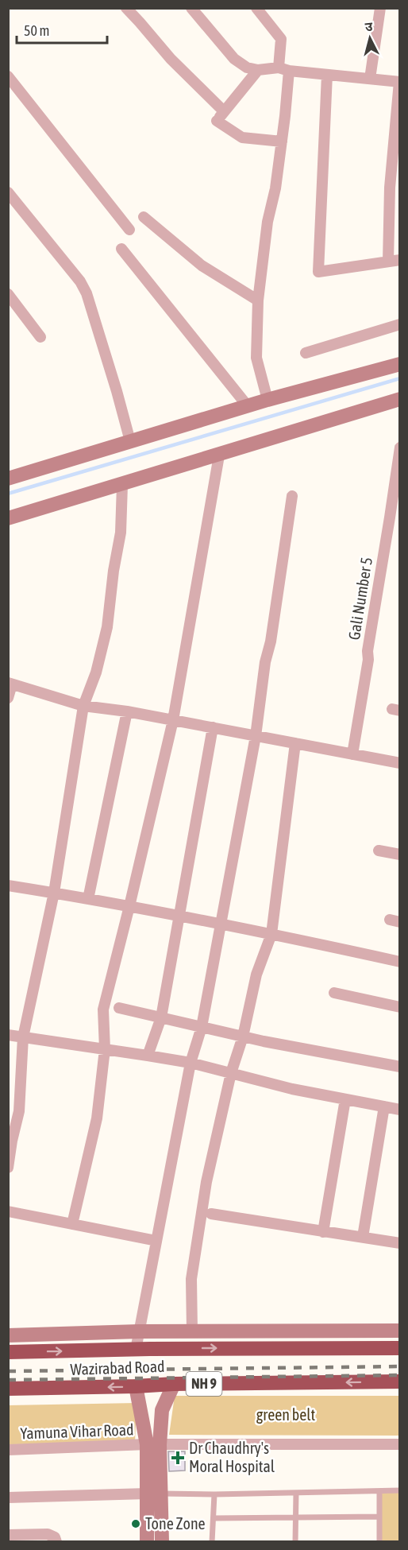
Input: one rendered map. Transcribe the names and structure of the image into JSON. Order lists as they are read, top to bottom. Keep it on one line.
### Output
{"streets":{"highway":["Wazirabad Road","NH 9"],"street":["Gali Number 5","Yamuna Vihar Road"]},"parks":["green belt"],"places":{"health":["Dr Chaudhry's Moral Hospital"],"other":["Tone Zone"]},"scale_bar":"50 m","north":"top"}
